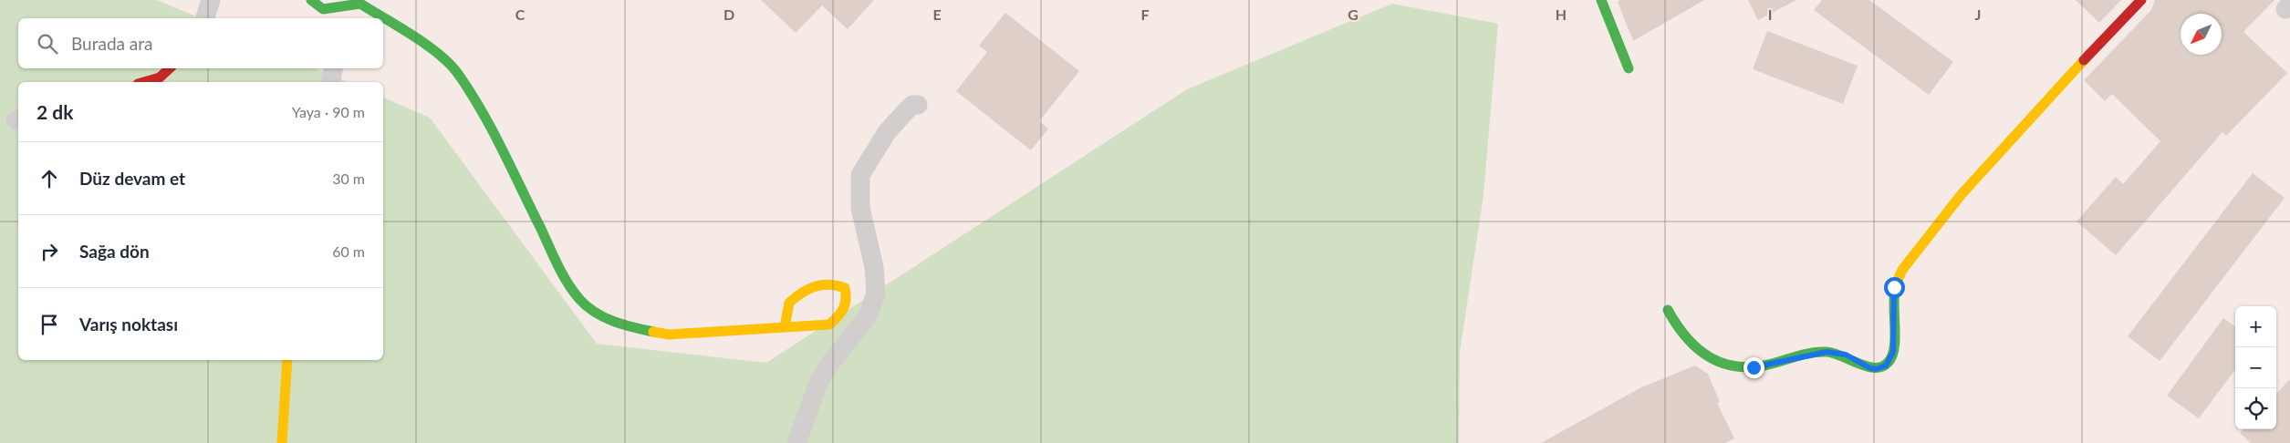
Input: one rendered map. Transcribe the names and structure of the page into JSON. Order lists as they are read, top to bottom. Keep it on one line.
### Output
{"north":"bottom left","page":{"search":"Burada ara","heading":["2 dk","Yaya · 90 m"],"list":[["Düz devam et","30 m"],["Sağa dön","60 m"],"Varış noktası"],"map_buttons":["+","−"]},"grid":{"columns":["C","D","E","F","G","H","I","J"]}}
